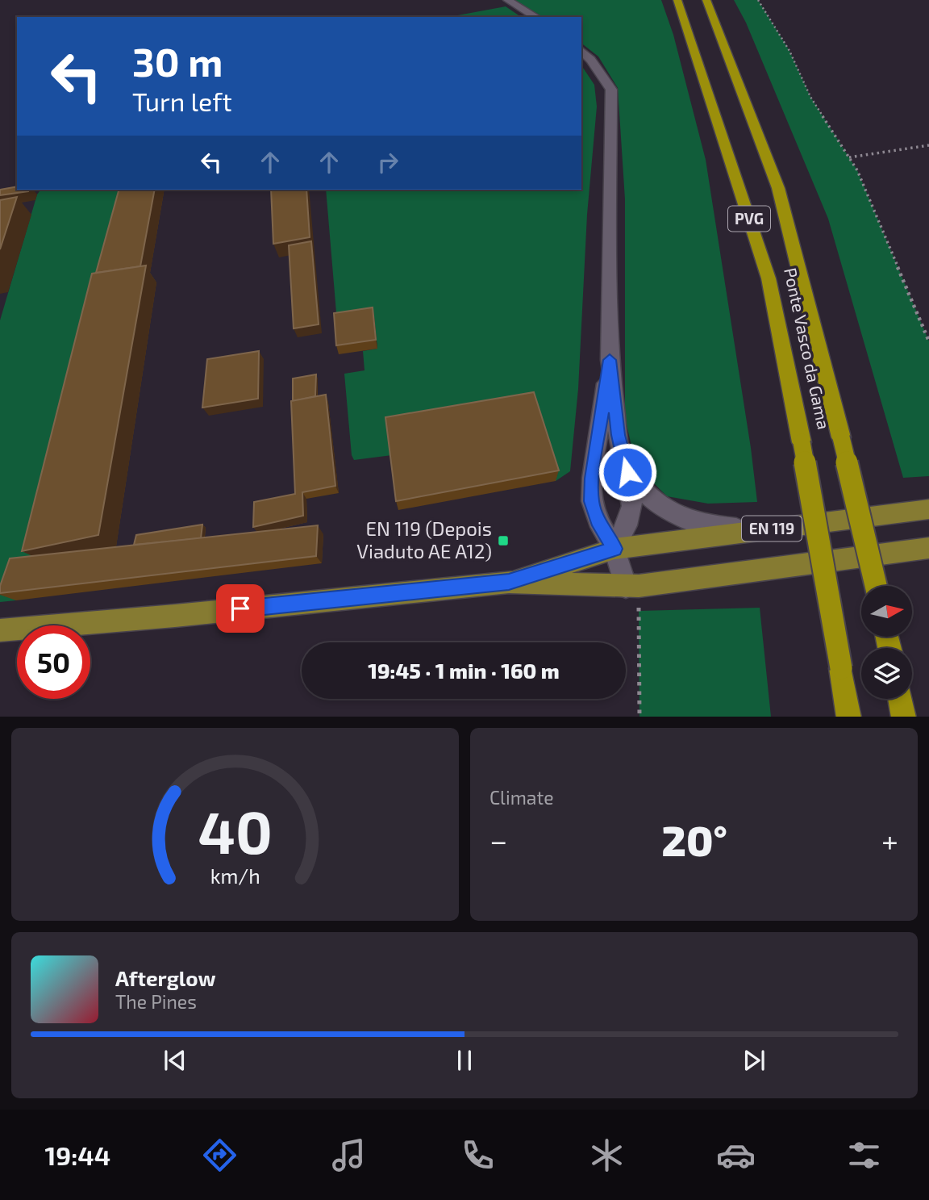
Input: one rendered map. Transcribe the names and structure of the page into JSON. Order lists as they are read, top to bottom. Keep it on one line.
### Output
{"streets":{"highway":["PVG","Ponte Vasco da Gama"],"main road":["EN 119"]},"places":{"transit":["EN 119 (Depois Viaduto AE A12)"]},"north":"right","page":{"turn":["30 m","Turn left"],"limit":"50","trip":"19:45 · 1 min · 160 m","tile":"Climate","heat":["−","20°","+"],"song":["Afterglow","The Pines"],"tabs":"19:44","gauge":["40","km/h"]}}
